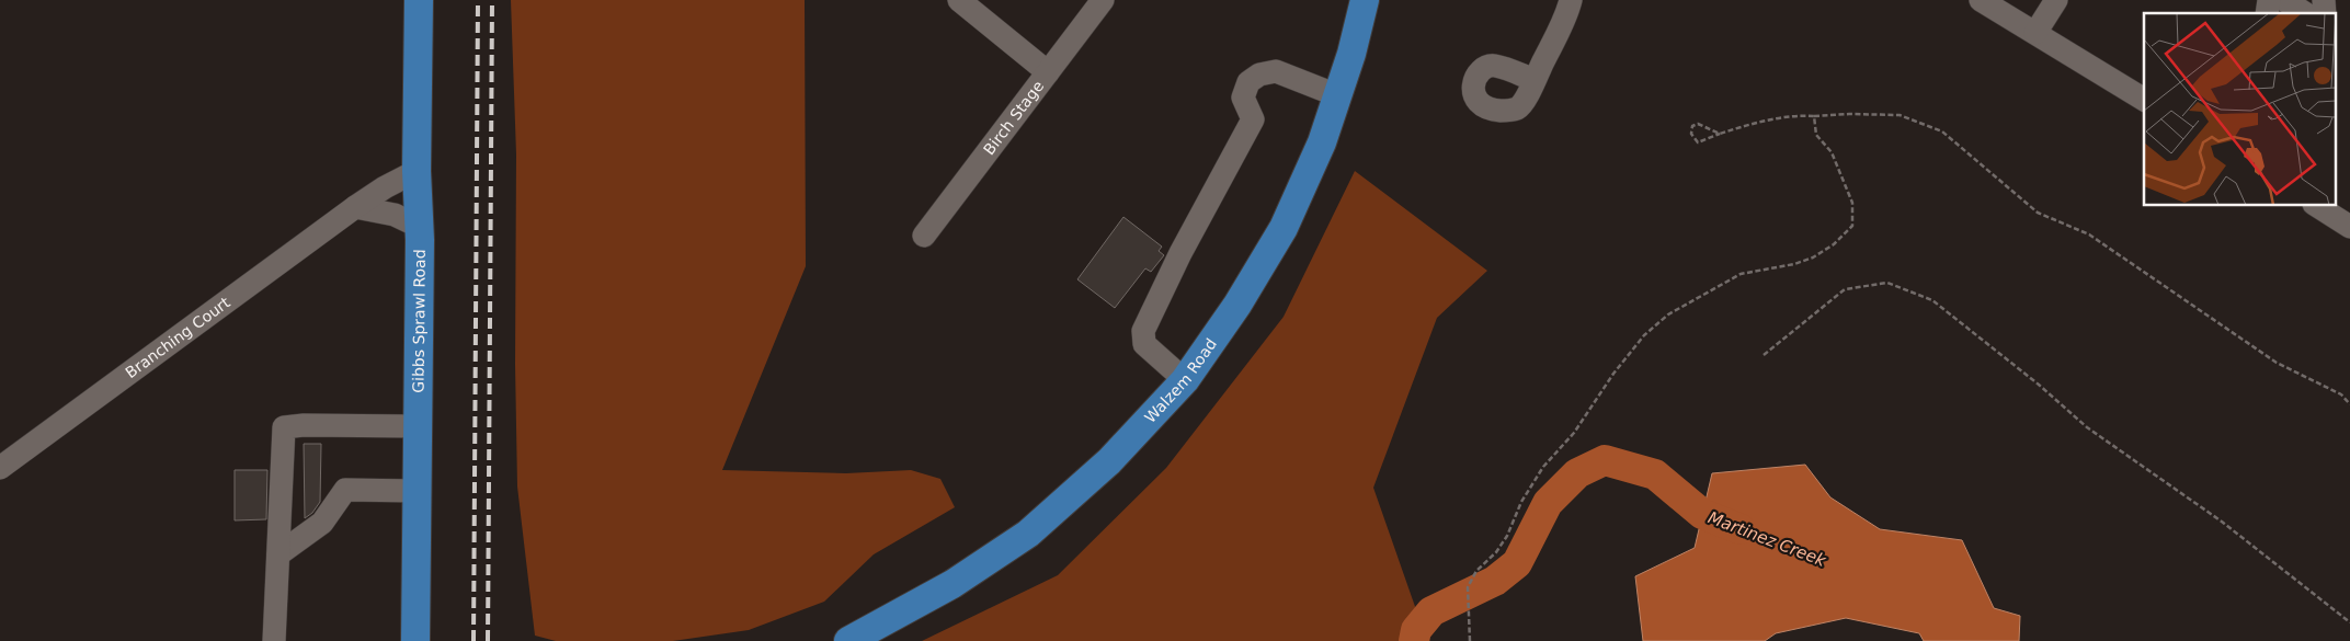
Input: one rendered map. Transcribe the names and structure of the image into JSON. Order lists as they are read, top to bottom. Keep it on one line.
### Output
{"streets":{"main road":["Gibbs Sprawl Road","Walzem Road"],"street":["Birch Stage","Branching Court"]},"crossings":[["Gibbs Sprawl Road","Branching Court"]],"water":["Martinez Creek"]}
